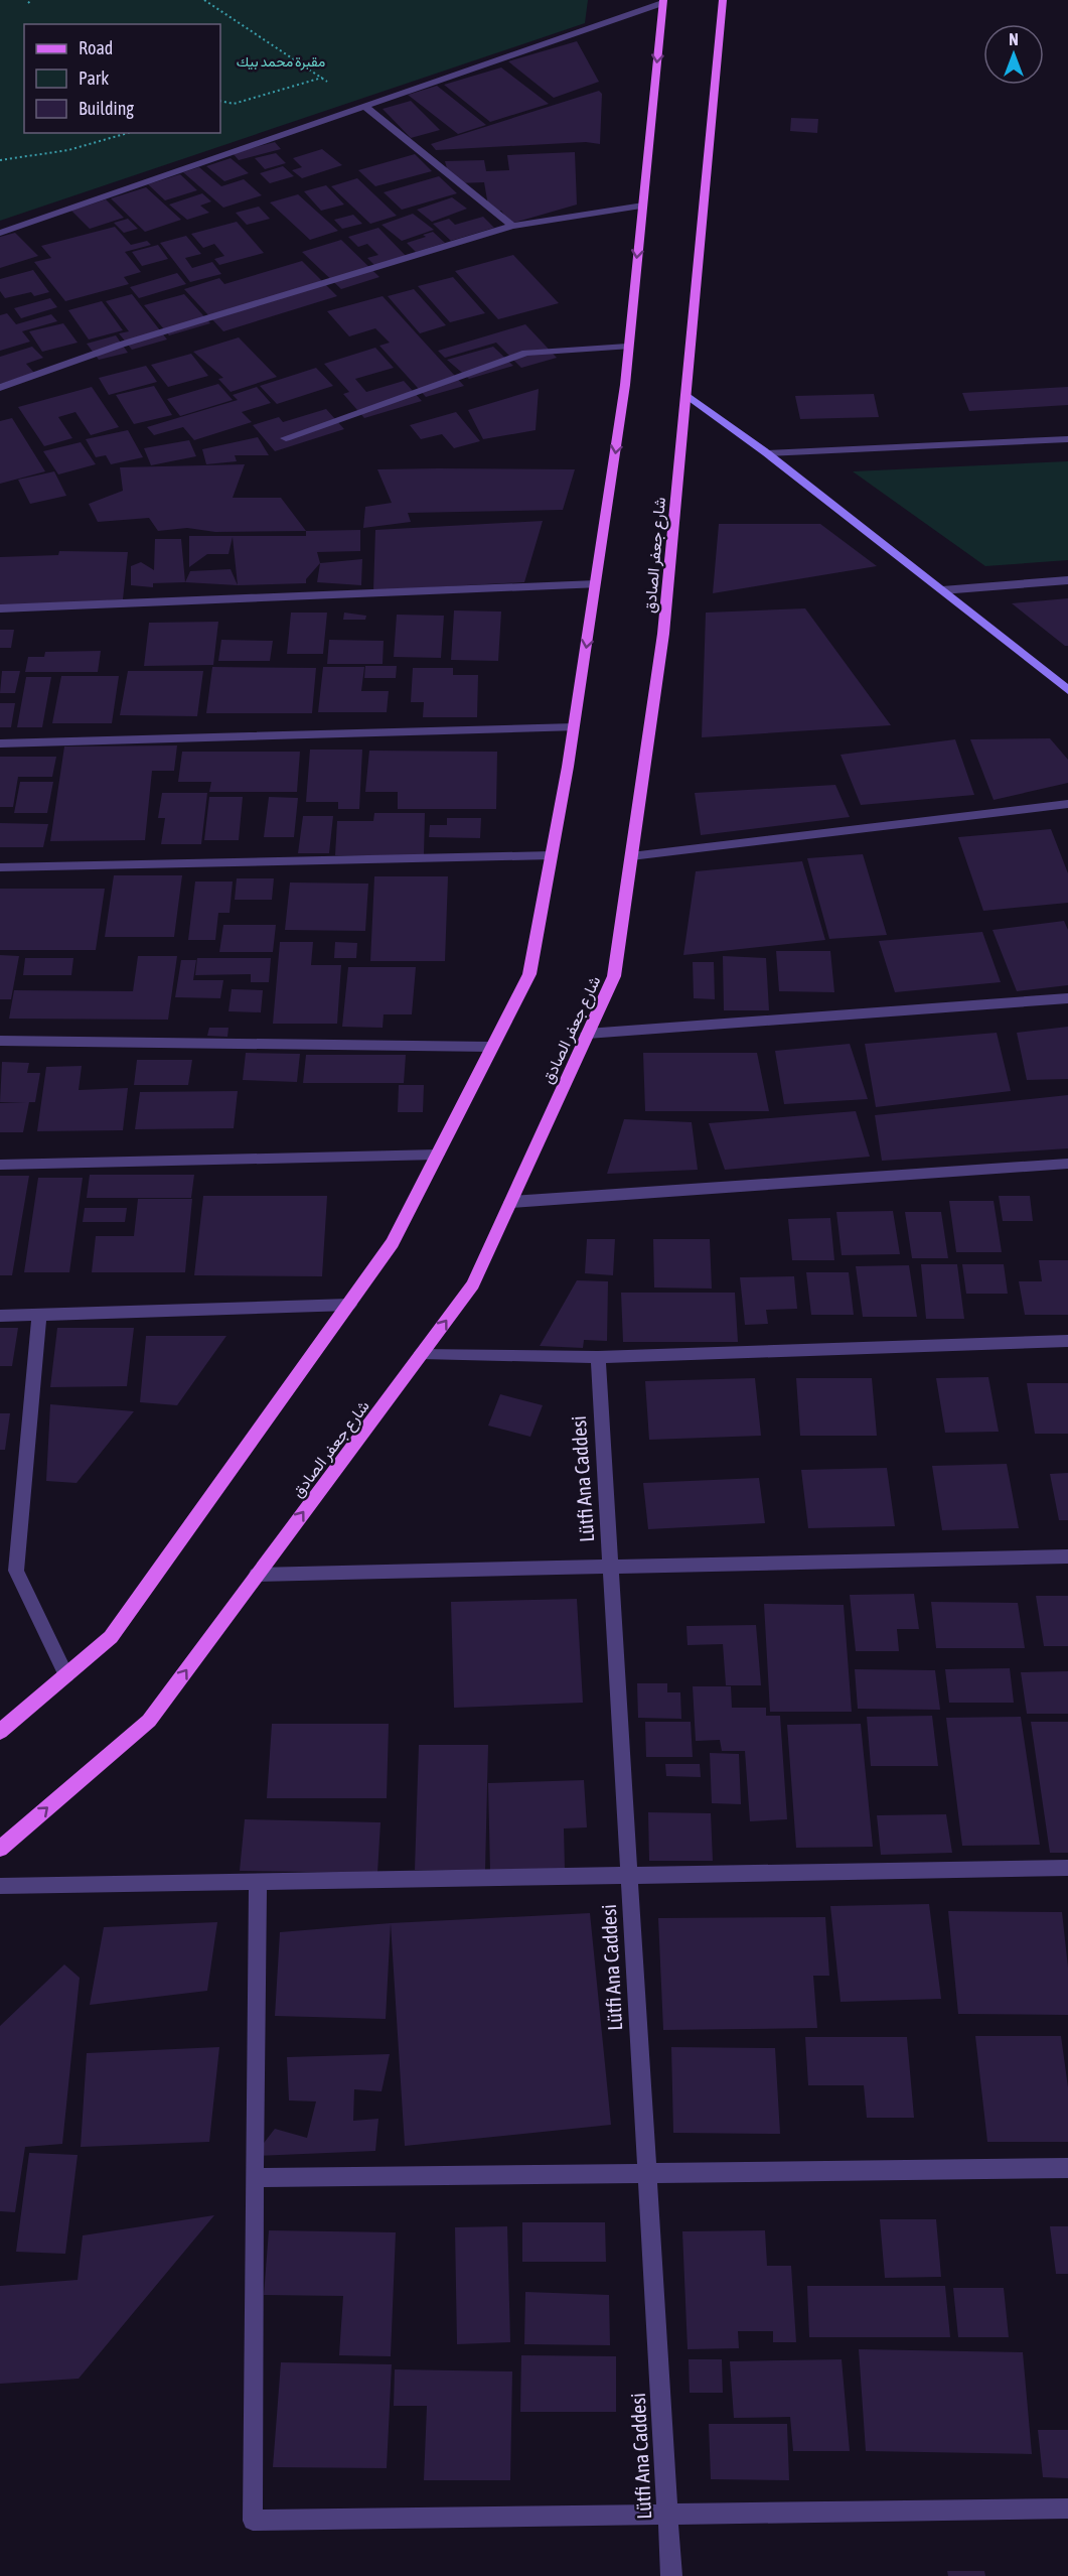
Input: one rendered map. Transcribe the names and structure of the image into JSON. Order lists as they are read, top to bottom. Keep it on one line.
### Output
{"streets":{"main road":["شارع جعفر الصادق"],"street":["Lütfi Ana Caddesi"]},"parks":["مقبرة محمد بيك"],"legend":["Road","Park","Building"],"north":"top"}
